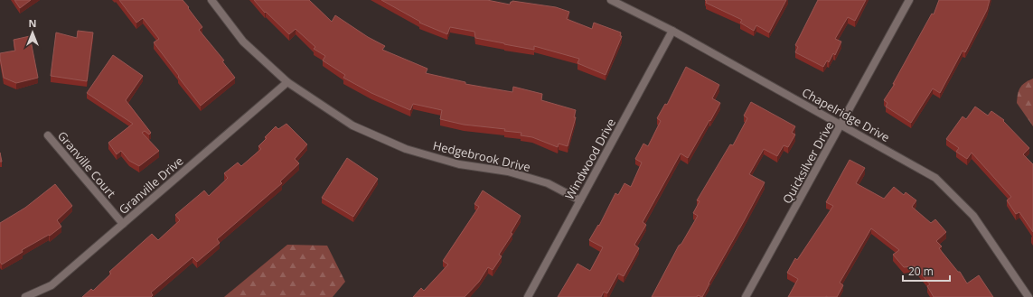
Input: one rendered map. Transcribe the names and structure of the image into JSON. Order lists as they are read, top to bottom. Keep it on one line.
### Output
{"streets":{"street":["Chapelridge Drive","Hedgebrook Drive","Windwood Drive","Quicksilver Drive","Granville Court","Granville Drive"]},"crossings":[["Chapelridge Drive","Windwood Drive"],["Chapelridge Drive","Quicksilver Drive"],["Hedgebrook Drive","Windwood Drive"],["Hedgebrook Drive","Granville Drive"],["Granville Court","Granville Drive"]],"scale_bar":"20 m","north":"top"}
